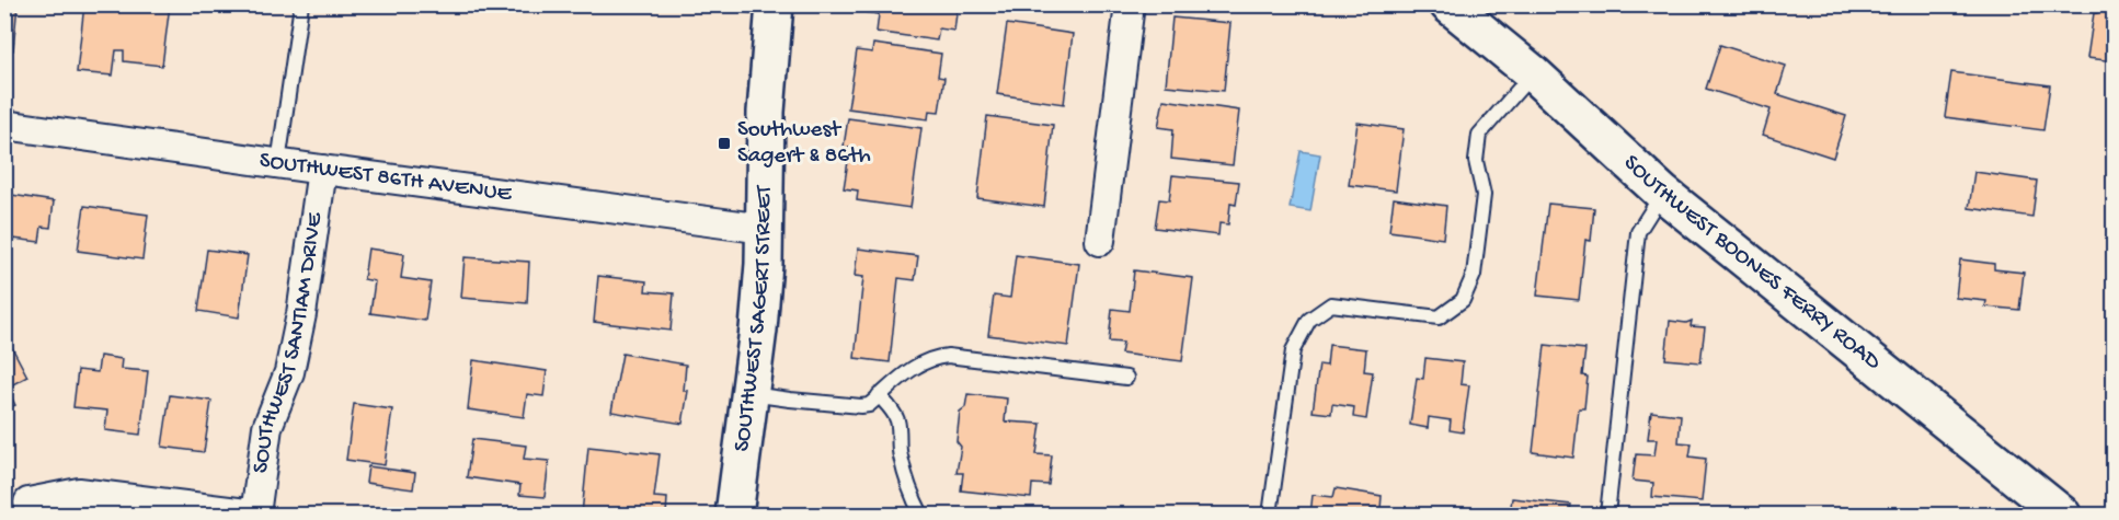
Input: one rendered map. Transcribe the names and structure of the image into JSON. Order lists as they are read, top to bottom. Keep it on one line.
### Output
{"streets":{"main road":["SOUTHWEST BOONES FERRY ROAD","SOUTHWEST SAGERT STREET"],"street":["SOUTHWEST 86TH AVENUE","SOUTHWEST SANTIAM DRIVE"]},"crossings":[["SOUTHWEST 86TH AVENUE","SOUTHWEST SAGERT STREET"],["SOUTHWEST 86TH AVENUE","SOUTHWEST SANTIAM DRIVE"]],"places":{"transit":["Southwest Sagert & 86th"]}}
